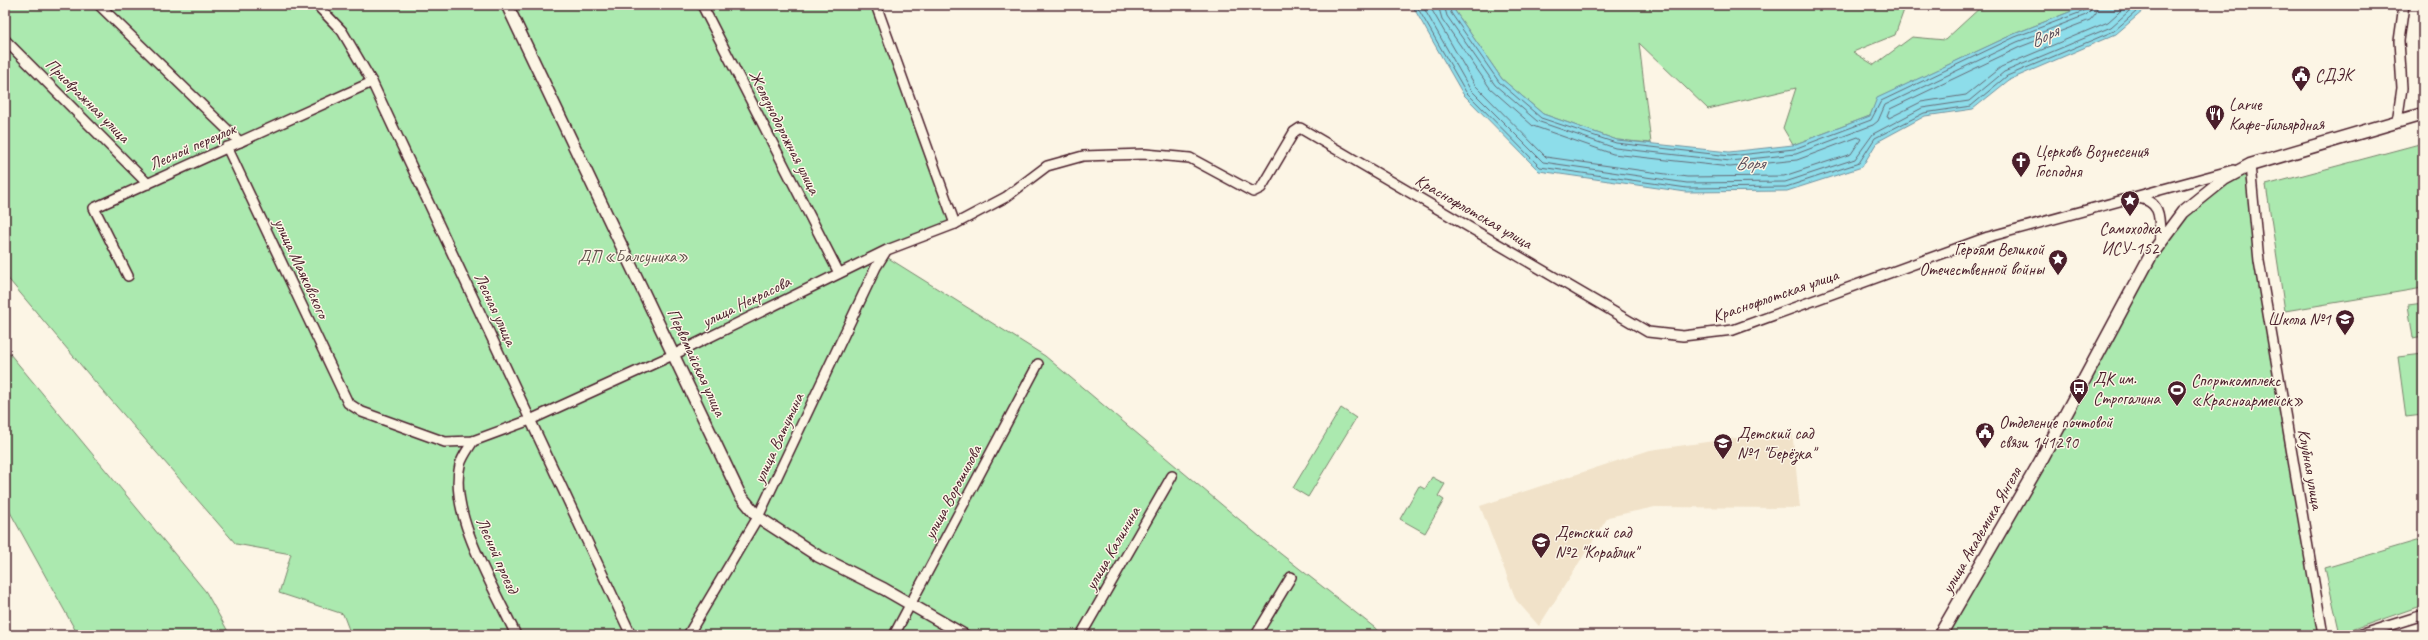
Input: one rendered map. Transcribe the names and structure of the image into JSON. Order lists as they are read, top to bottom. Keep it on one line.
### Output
{"streets":{"main road":["улица Академика Янгеля"],"street":["Приовражная улица","Железнодорожная улица","Лесной переулок","Краснофлотская улица","улица Маяковского","улица Некрасова","Лесная улица","Первомайская улица","улица Ватутина","Клубная улица","улица Ворошилова","улица Калинина","Лесной проезд"]},"crossings":[["Приовражная улица","Лесной переулок"],["Железнодорожная улица","улица Некрасова"],["Лесной переулок","улица Маяковского"],["Лесной переулок","Лесная улица"],["Краснофлотская улица","улица Некрасова"],["Краснофлотская улица","Клубная улица"],["Краснофлотская улица","улица Академика Янгеля"],["улица Маяковского","улица Некрасова"],["улица Некрасова","Лесная улица"],["улица Некрасова","Первомайская улица"],["улица Некрасова","улица Ватутина"],["улица Некрасова","Лесной проезд"],["Первомайская улица","улица Ватутина"],["Первомайская улица","улица Ворошилова"],["Клубная улица","улица Академика Янгеля"]],"water":["Воря"],"parks":["ДП «Балсуниха»"],"places":{"public building":["СДЭК","Отделение почтовой связи 141290"],"restaurant":["Larue Кафе-бильярдная"],"church":["Церковь Вознесения Господня"],"place":["Самоходка ИСУ-152","Героям Великой Отечественной войны"],"school or university":["Школа №1","Детский сад №1 \"Берёзка\"","Детский сад №2 \"Кораблик\""],"bus stop":["ДК им. Строгалина"],"sports":["Спорткомплекс «Красноармейск»"]}}
